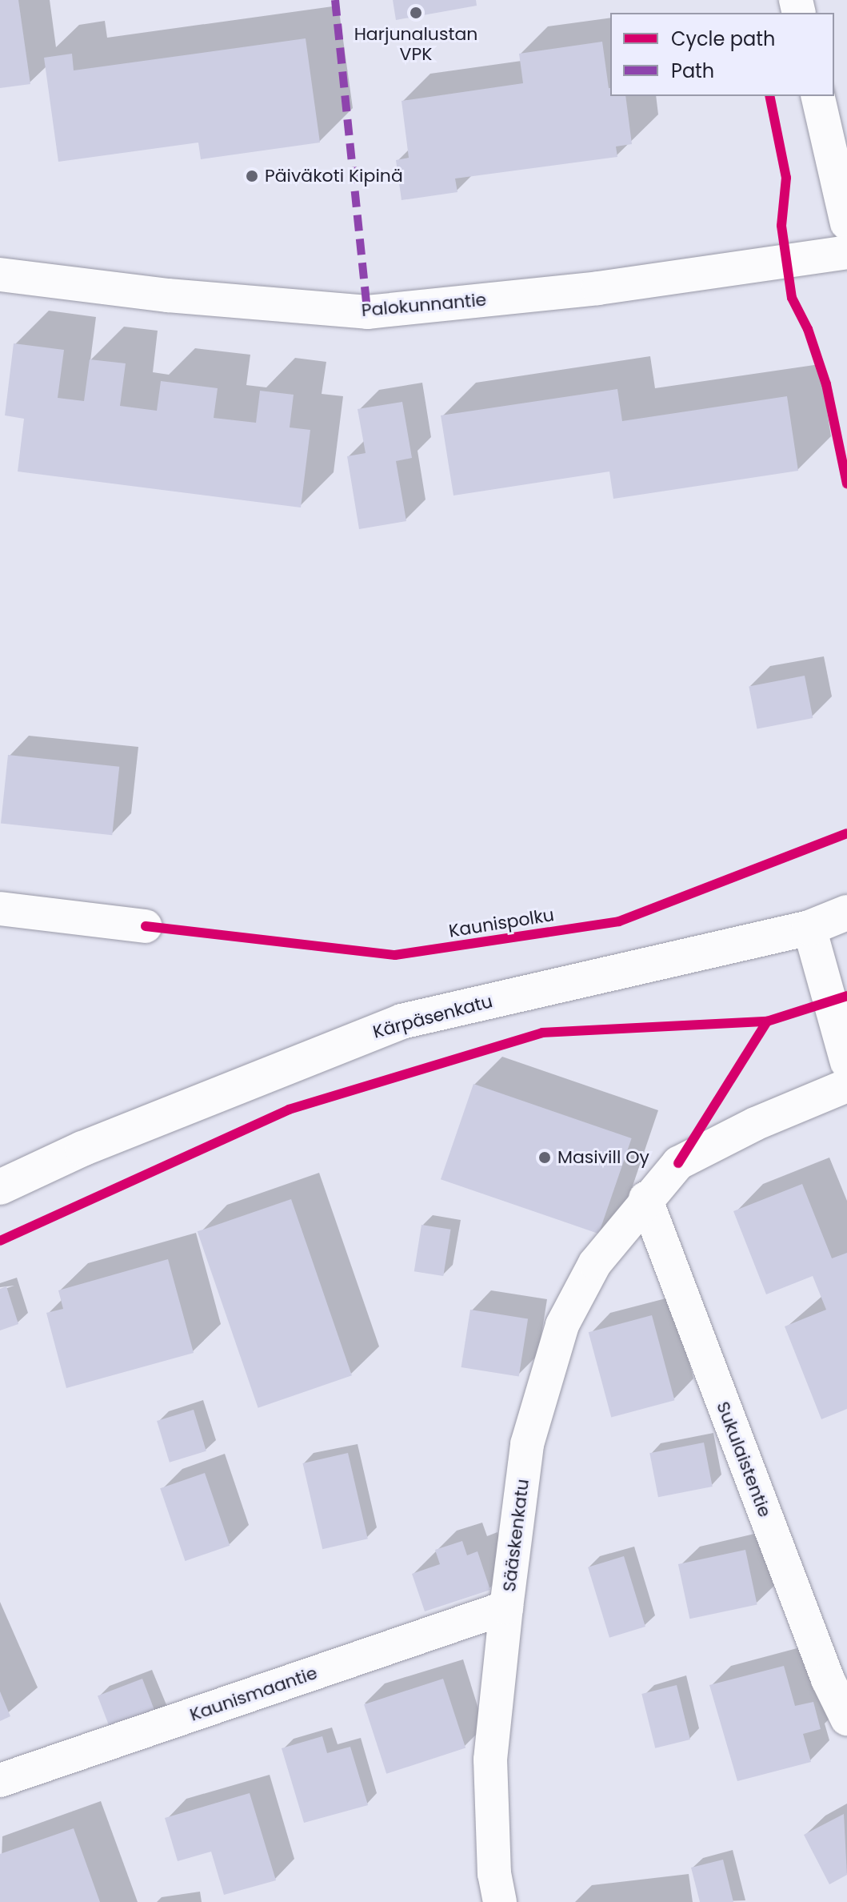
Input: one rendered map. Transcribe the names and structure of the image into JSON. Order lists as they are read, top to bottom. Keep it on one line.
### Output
{"streets":{"street":["Palokunnantie","Kärpäsenkatu","Sukulaistentie","Sääskenkatu","Kaunismaantie"],"cycle path":["Kaunispolku"]},"crossings":[["Sukulaistentie","Sääskenkatu"],["Sääskenkatu","Kaunismaantie"]],"places":["Harjunalustan VPK","Päiväkoti Kipinä","Masivill Oy"],"legend":["Cycle path","Path"]}
